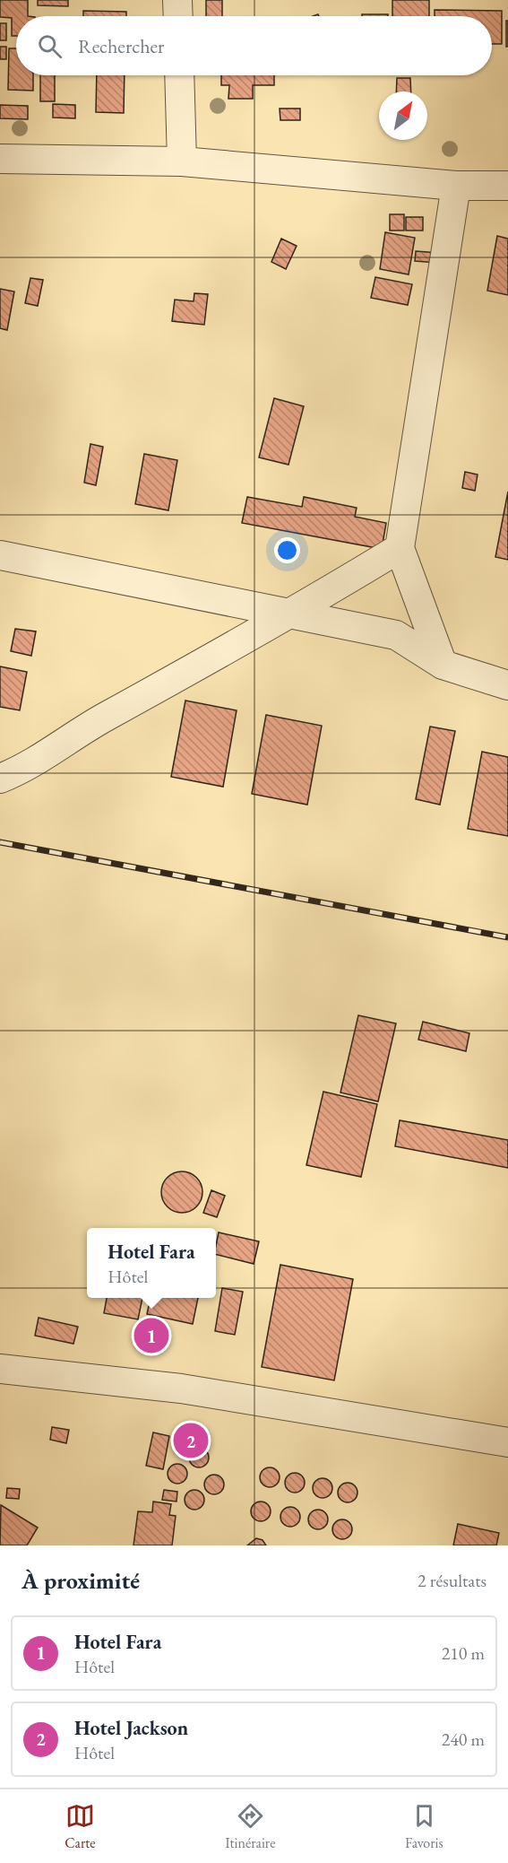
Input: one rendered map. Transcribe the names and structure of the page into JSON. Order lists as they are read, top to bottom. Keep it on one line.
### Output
{"north":"top right","page":{"search":"Rechercher","popup":["Hotel Fara","Hôtel"],"pins":["1","2"],"heading":["À proximité","2 résultats"],"list":[{"mark":"1","name":"Hotel Fara","note":"Hôtel","value":"210 m"},{"mark":"2","name":"Hotel Jackson","note":"Hôtel","value":"240 m"}],"nav":["Carte","Itinéraire","Favoris"]}}
